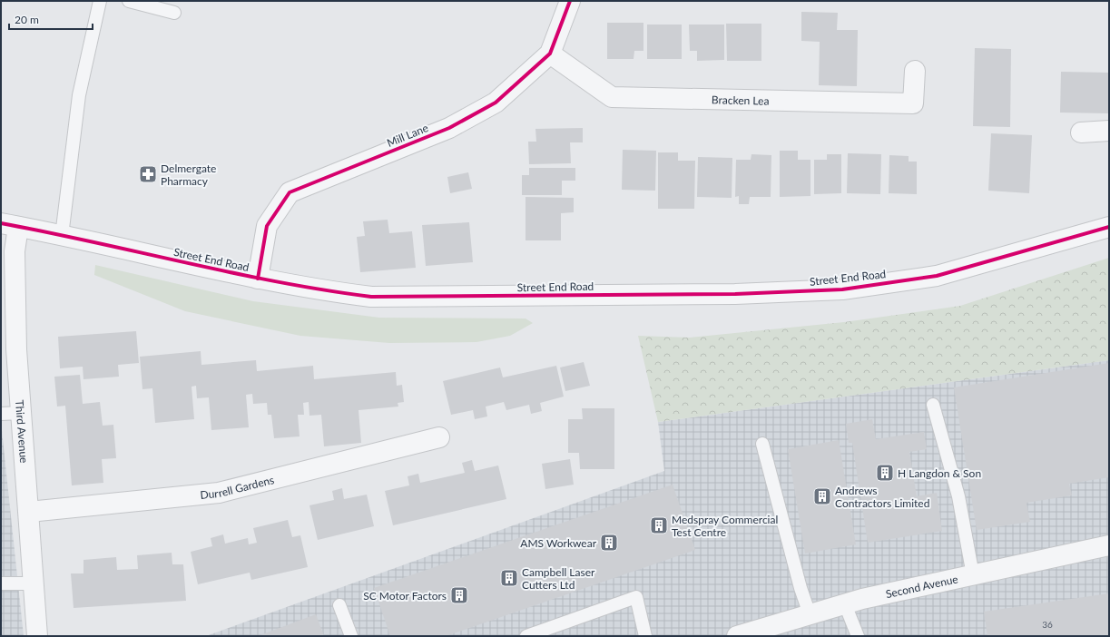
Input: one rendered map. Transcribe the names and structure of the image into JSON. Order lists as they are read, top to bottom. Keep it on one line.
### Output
{"streets":{"street":["Bracken Lea","Mill Lane","Street End Road","Third Avenue","Durrell Gardens","Second Avenue"]},"crossings":[["Bracken Lea","Mill Lane"],["Mill Lane","Street End Road"],["Street End Road","Third Avenue"],["Third Avenue","Durrell Gardens"]],"places":{"pharmacy":["Delmergate Pharmacy"],"building":["H Langdon & Son","Andrews Contractors Limited","Medspray Commercial Test Centre","AMS Workwear","Campbell Laser Cutters Ltd","SC Motor Factors"]},"house_numbers":["36"],"scale_bar":"20 m"}
